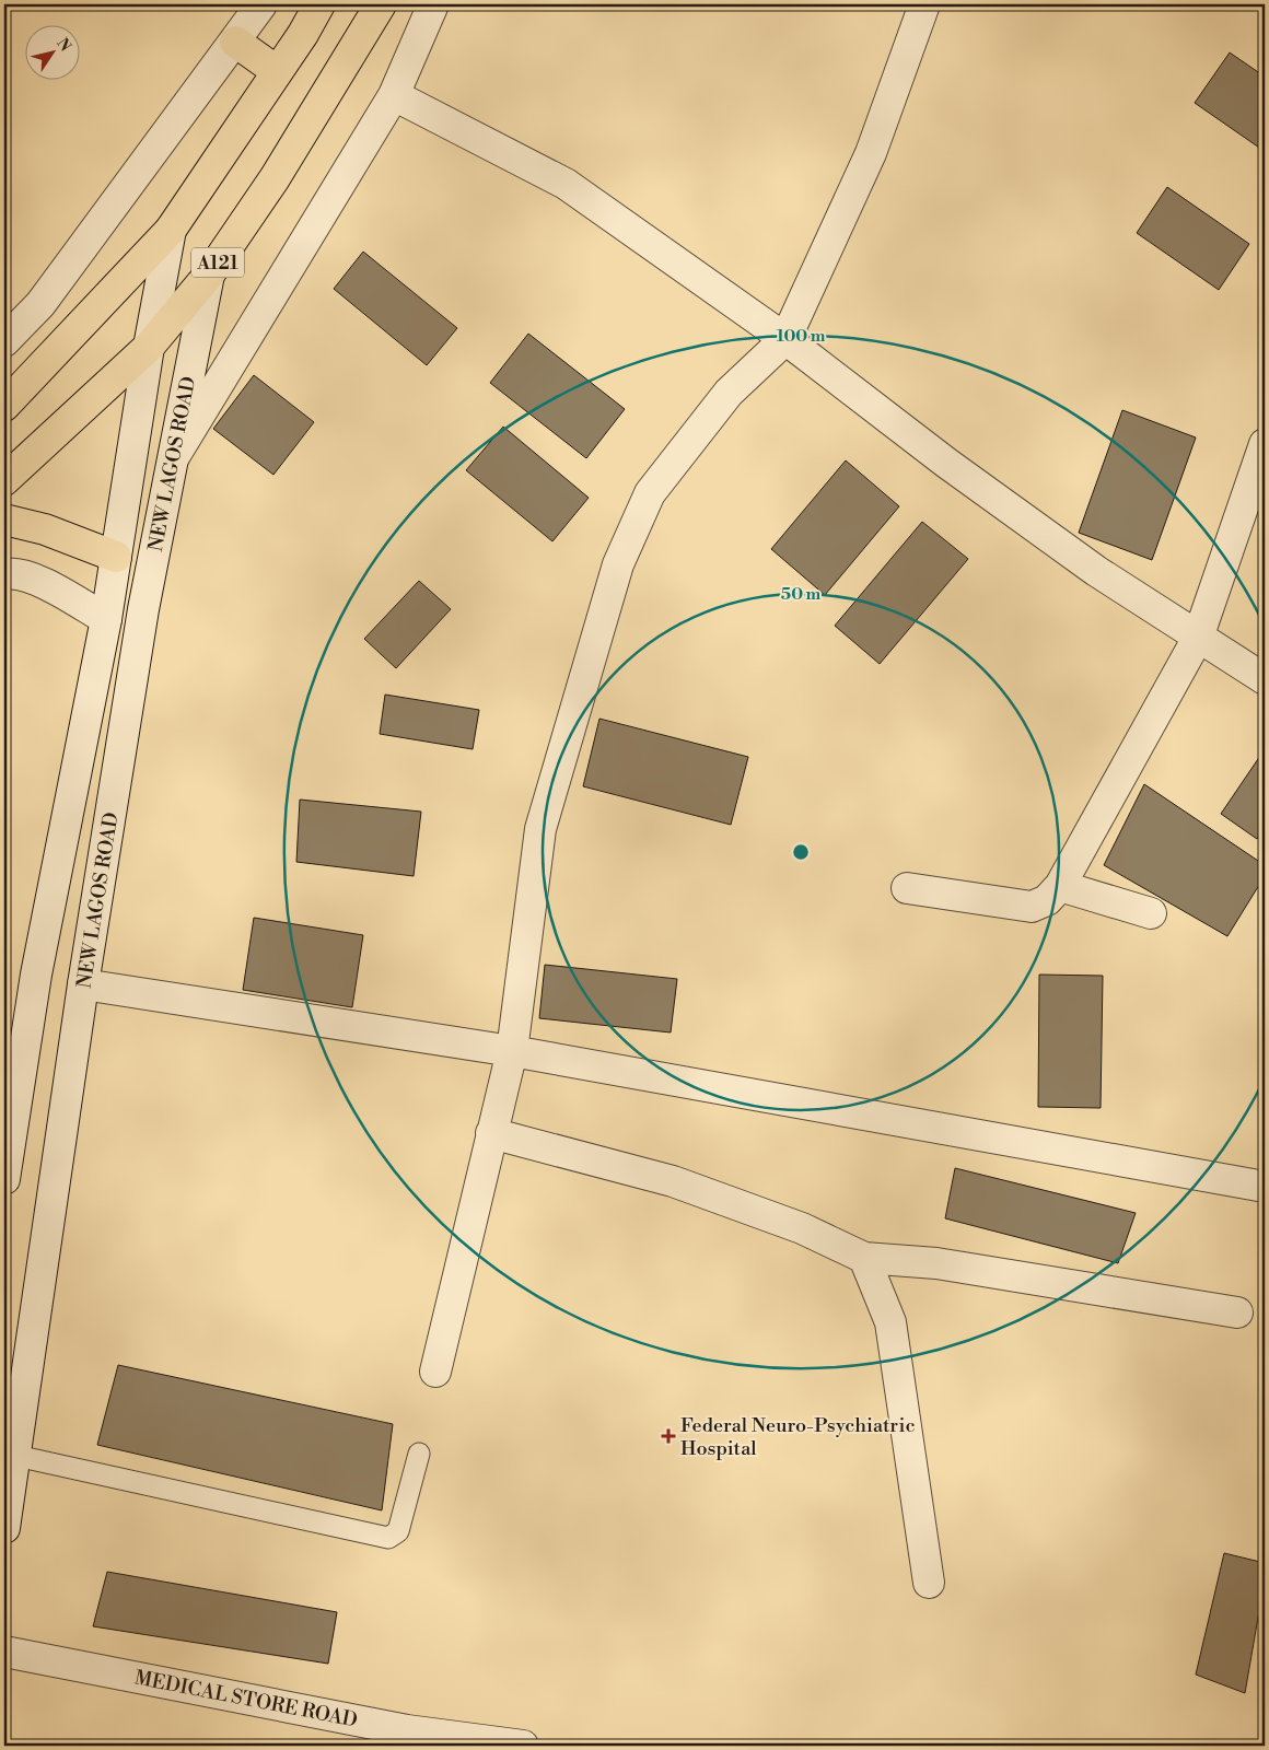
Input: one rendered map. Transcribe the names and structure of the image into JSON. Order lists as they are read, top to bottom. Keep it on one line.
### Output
{"streets":{"highway":["A121"],"street":["NEW LAGOS ROAD","MEDICAL STORE ROAD"]},"crossings":[["A121","NEW LAGOS ROAD"]],"places":{"health":["Federal Neuro-Psychiatric Hospital"]},"north":"top right","rings":["100 m","50 m"]}
